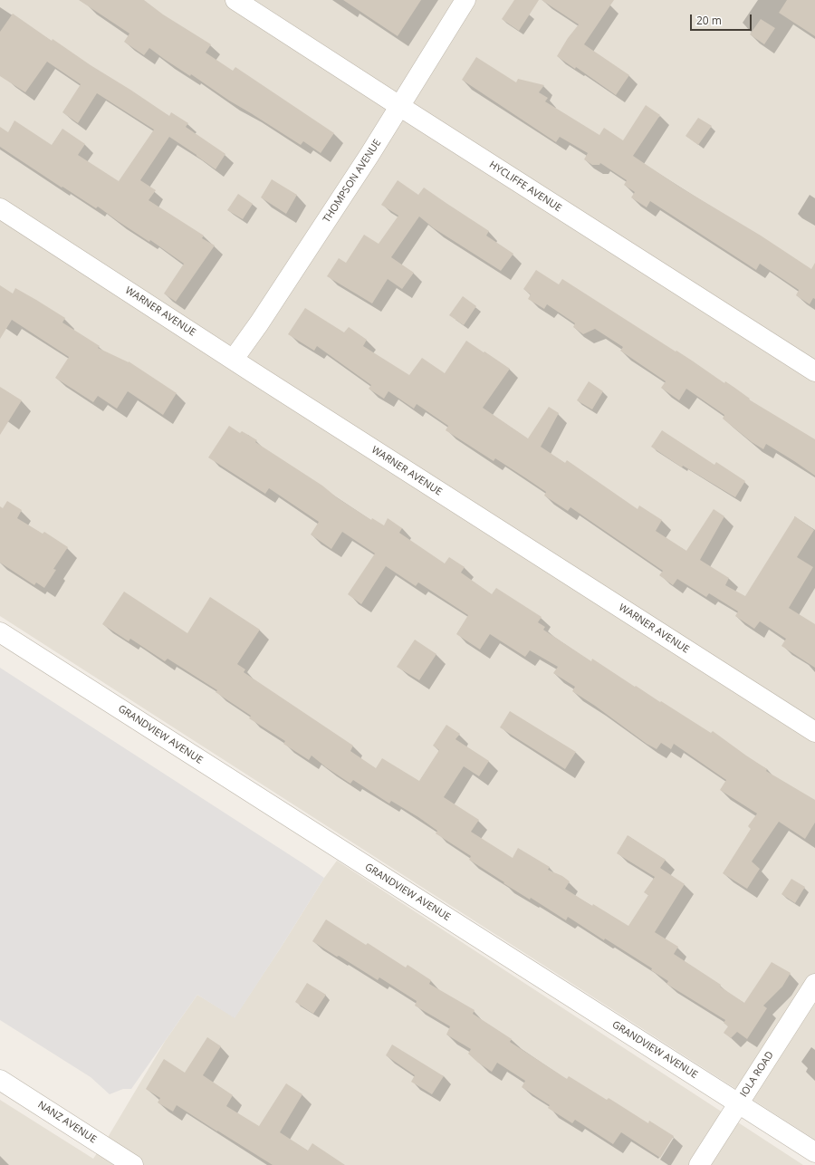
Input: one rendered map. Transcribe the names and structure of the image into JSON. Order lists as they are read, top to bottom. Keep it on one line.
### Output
{"streets":{"street":["THOMPSON AVENUE","HYCLIFFE AVENUE","WARNER AVENUE","GRANDVIEW AVENUE","IOLA ROAD","NANZ AVENUE"]},"crossings":[["THOMPSON AVENUE","HYCLIFFE AVENUE"],["THOMPSON AVENUE","WARNER AVENUE"],["GRANDVIEW AVENUE","IOLA ROAD"]],"scale_bar":"20 m"}
